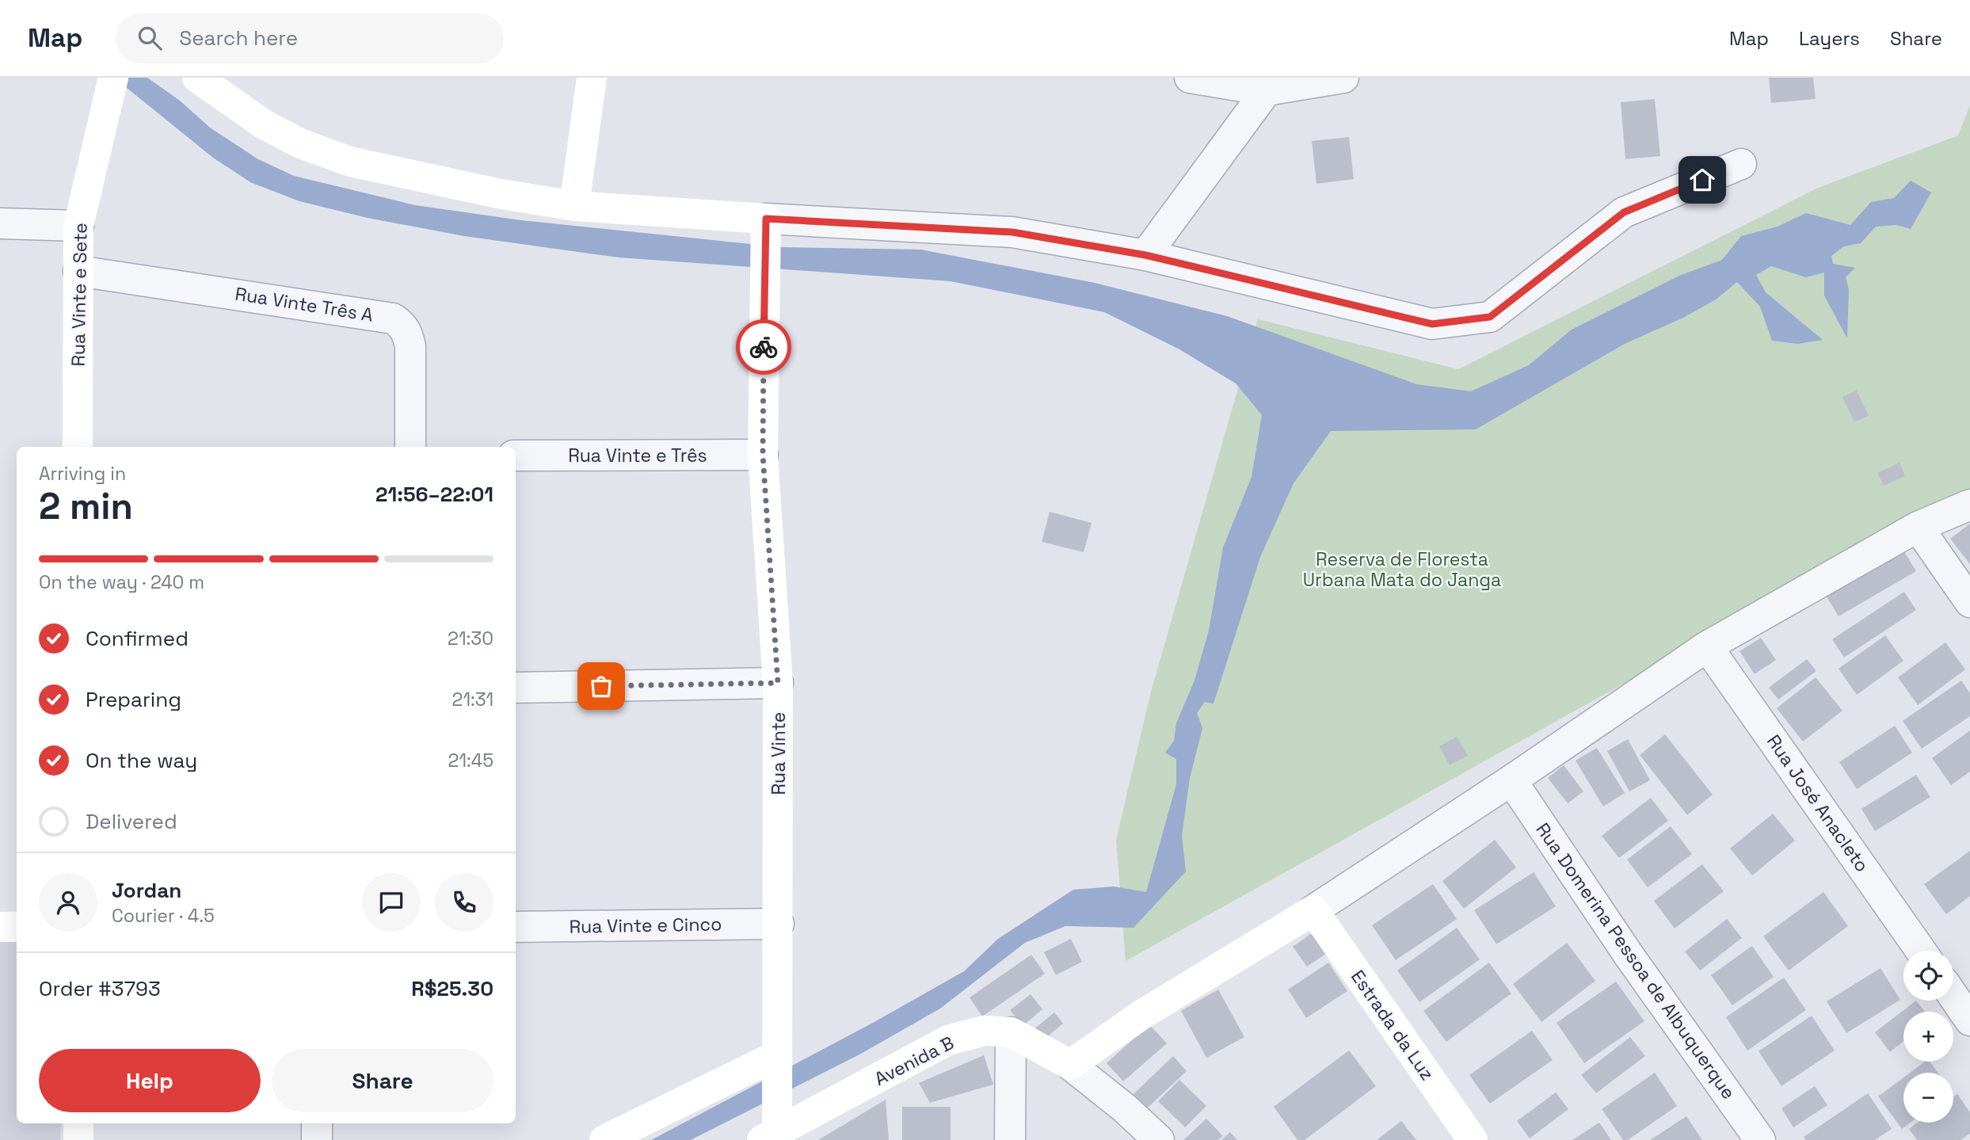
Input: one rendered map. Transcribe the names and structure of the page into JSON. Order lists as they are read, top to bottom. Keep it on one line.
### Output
{"streets":{"street":["Rua Vinte e Sete","Rua Vinte Três A","Rua Vinte e Três","Rua Vinte","Rua José Anacleto","Rua Vinte e Cinco","Rua Domerina Pessoa de Albuquerque","Estrada da Luz","Avenida B"]},"crossings":[["Rua Vinte e Sete","Rua Vinte Três A"],["Rua Vinte e Três","Rua Vinte"],["Rua Vinte","Rua Vinte e Cinco"],["Rua Vinte","Avenida B"]],"parks":["Reserva de Floresta Urbana Mata do Janga"],"page":{"header":"Map","search":"Search here","nav":["Map","Layers","Share"],"heading":["2 min","Arriving in","21:56–22:01"],"panel":["Jordan","Courier · 4.5","Order #3793","R$25.30"],"bar":"On the way · 240 m","list":[["Confirmed","21:30"],["Preparing","21:31"],["On the way","21:45"],"Delivered"],"map_buttons":["+","−"],"buttons":["Help","Share"]}}
